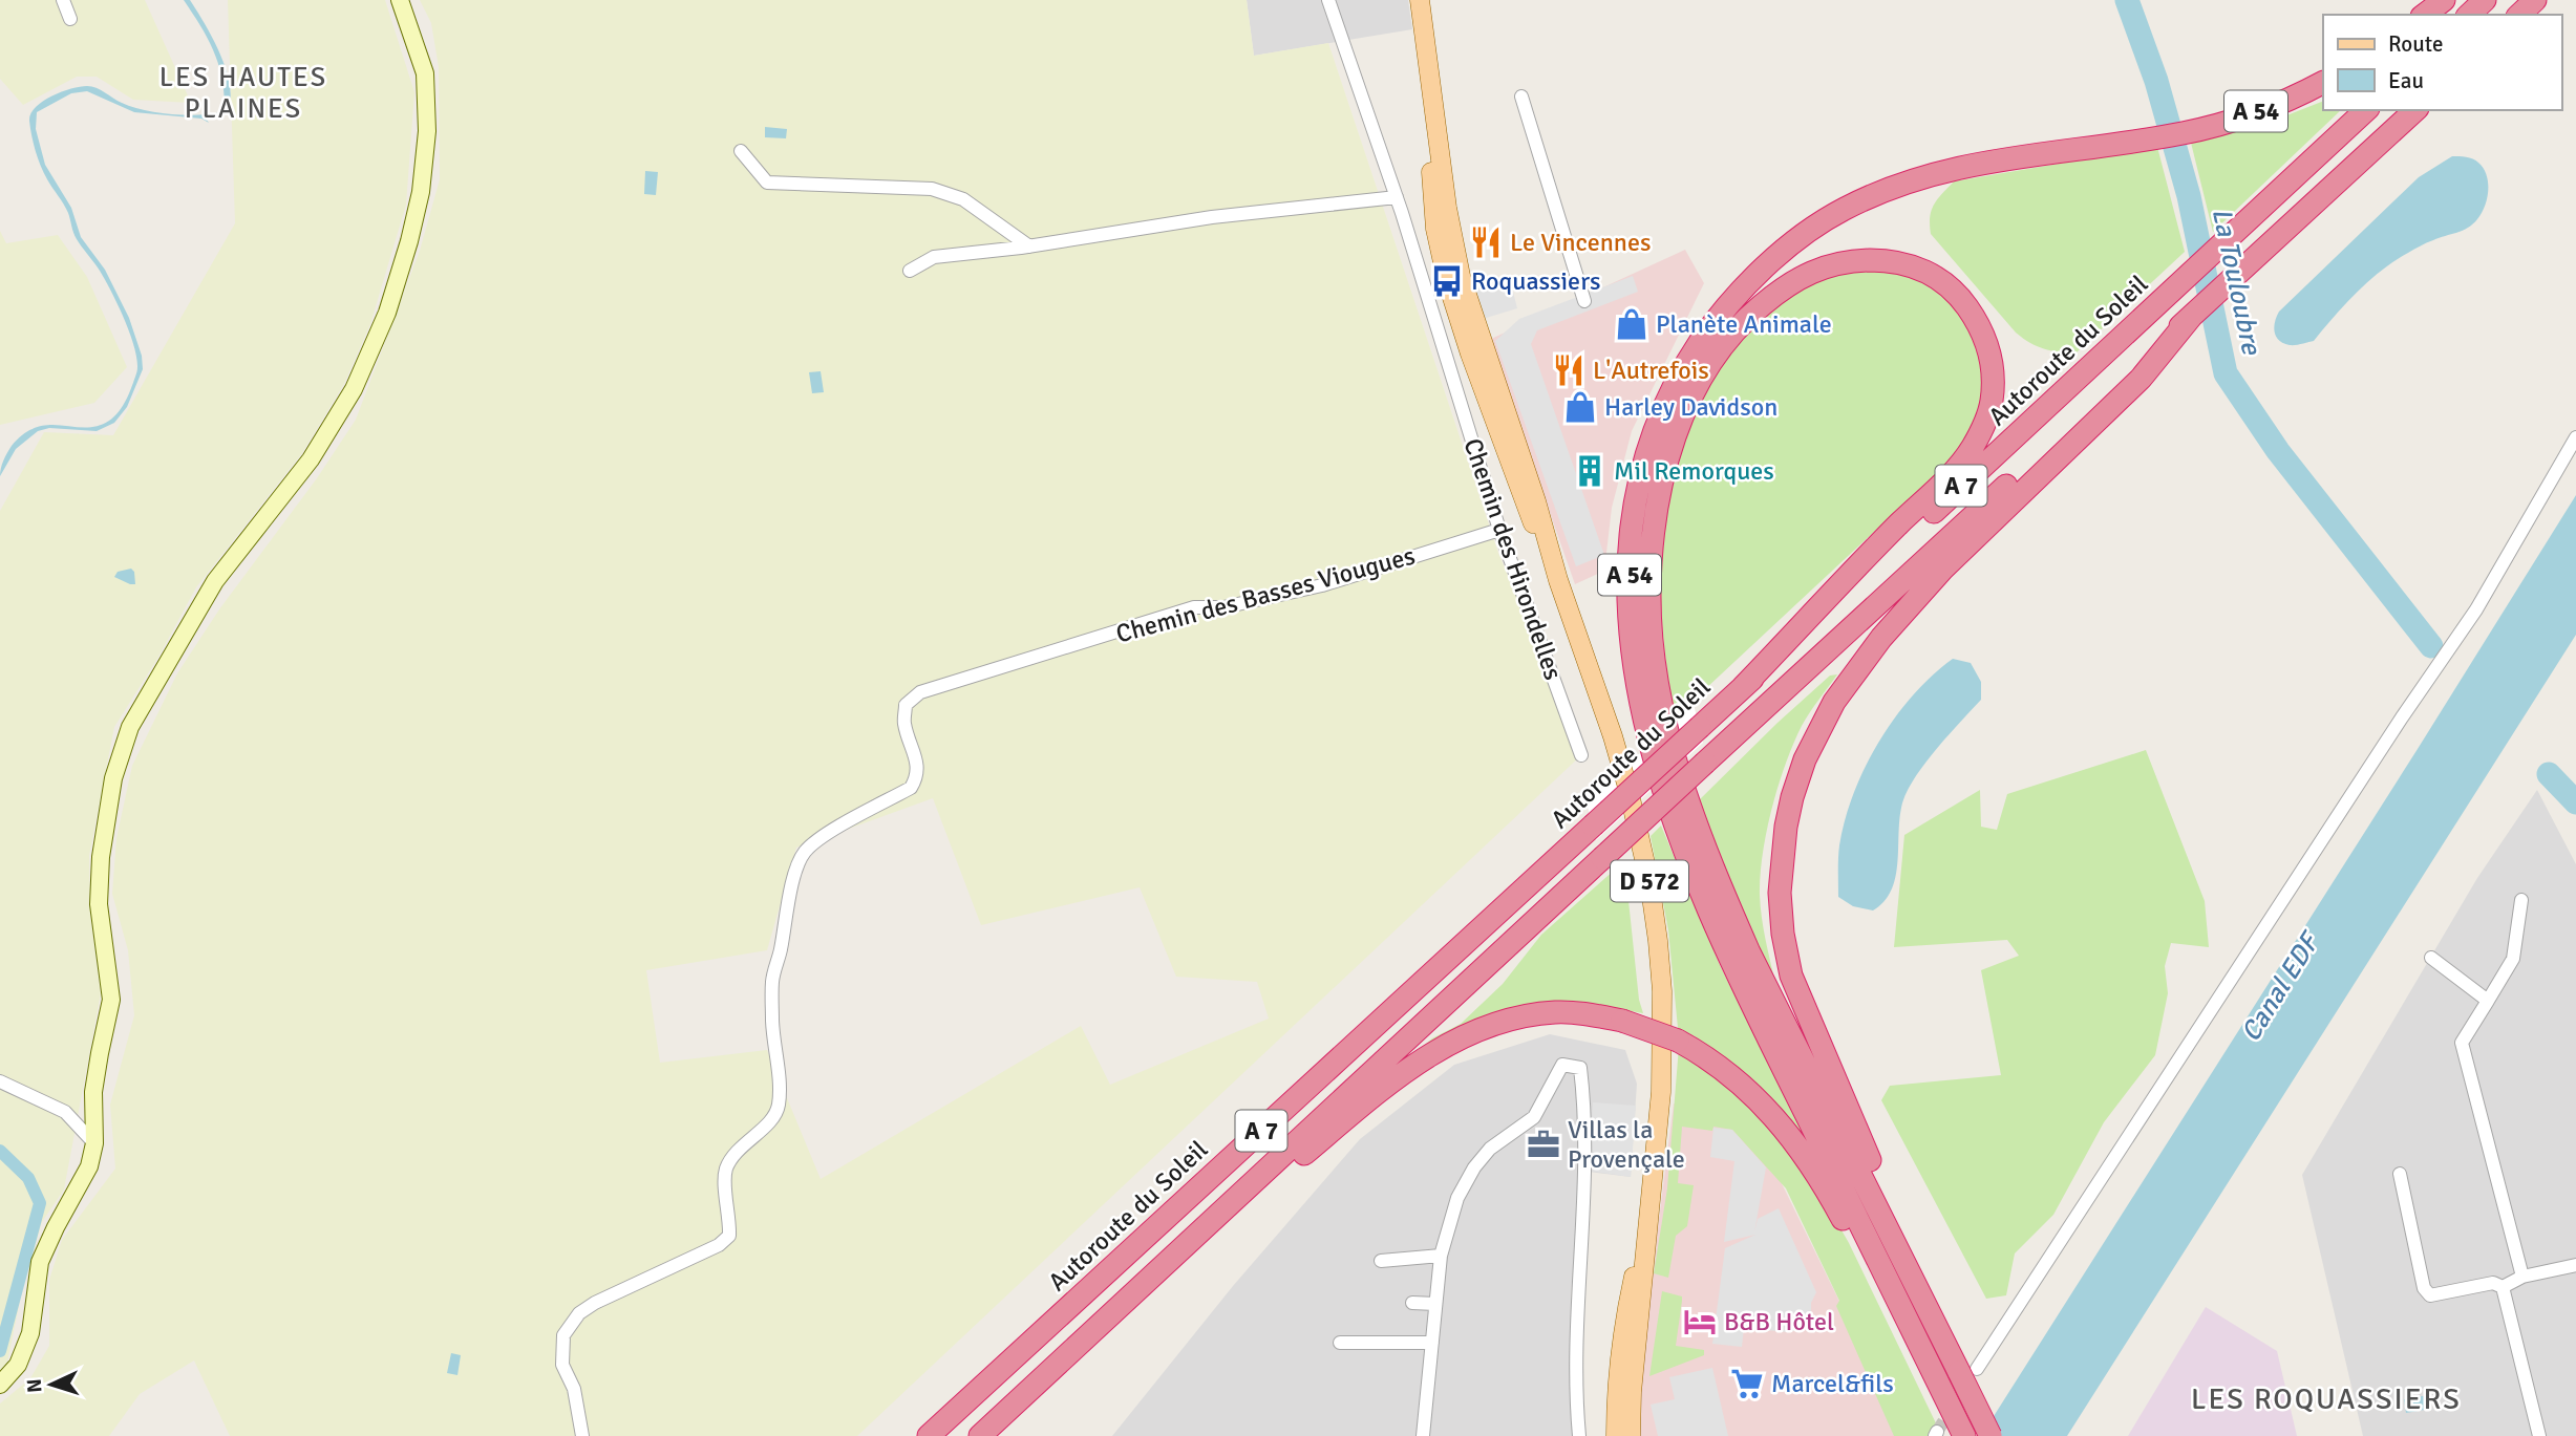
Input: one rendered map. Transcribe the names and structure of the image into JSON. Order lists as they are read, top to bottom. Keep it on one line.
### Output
{"streets":{"highway":["A 54","Autoroute du Soleil","A 7"],"main road":["D 572"],"street":["Chemin des Hirondelles","Chemin des Basses Viougues"]},"crossings":[["A 54","Autoroute du Soleil"],["Chemin des Hirondelles","Chemin des Basses Viougues"]],"districts":["LES HAUTES PLAINES","LES ROQUASSIERS"],"water":["La Touloubre","Canal EDF"],"places":{"restaurant":["Le Vincennes","L'Autrefois"],"bus stop":["Roquassiers"],"shop":["Planète Animale","Harley Davidson"],"building":["Mil Remorques"],"office":["Villas la Provençale"],"hotel":["B&B Hôtel"],"supermarket":["Marcel&fils"]},"legend":["Route","Eau"],"north":"left"}
